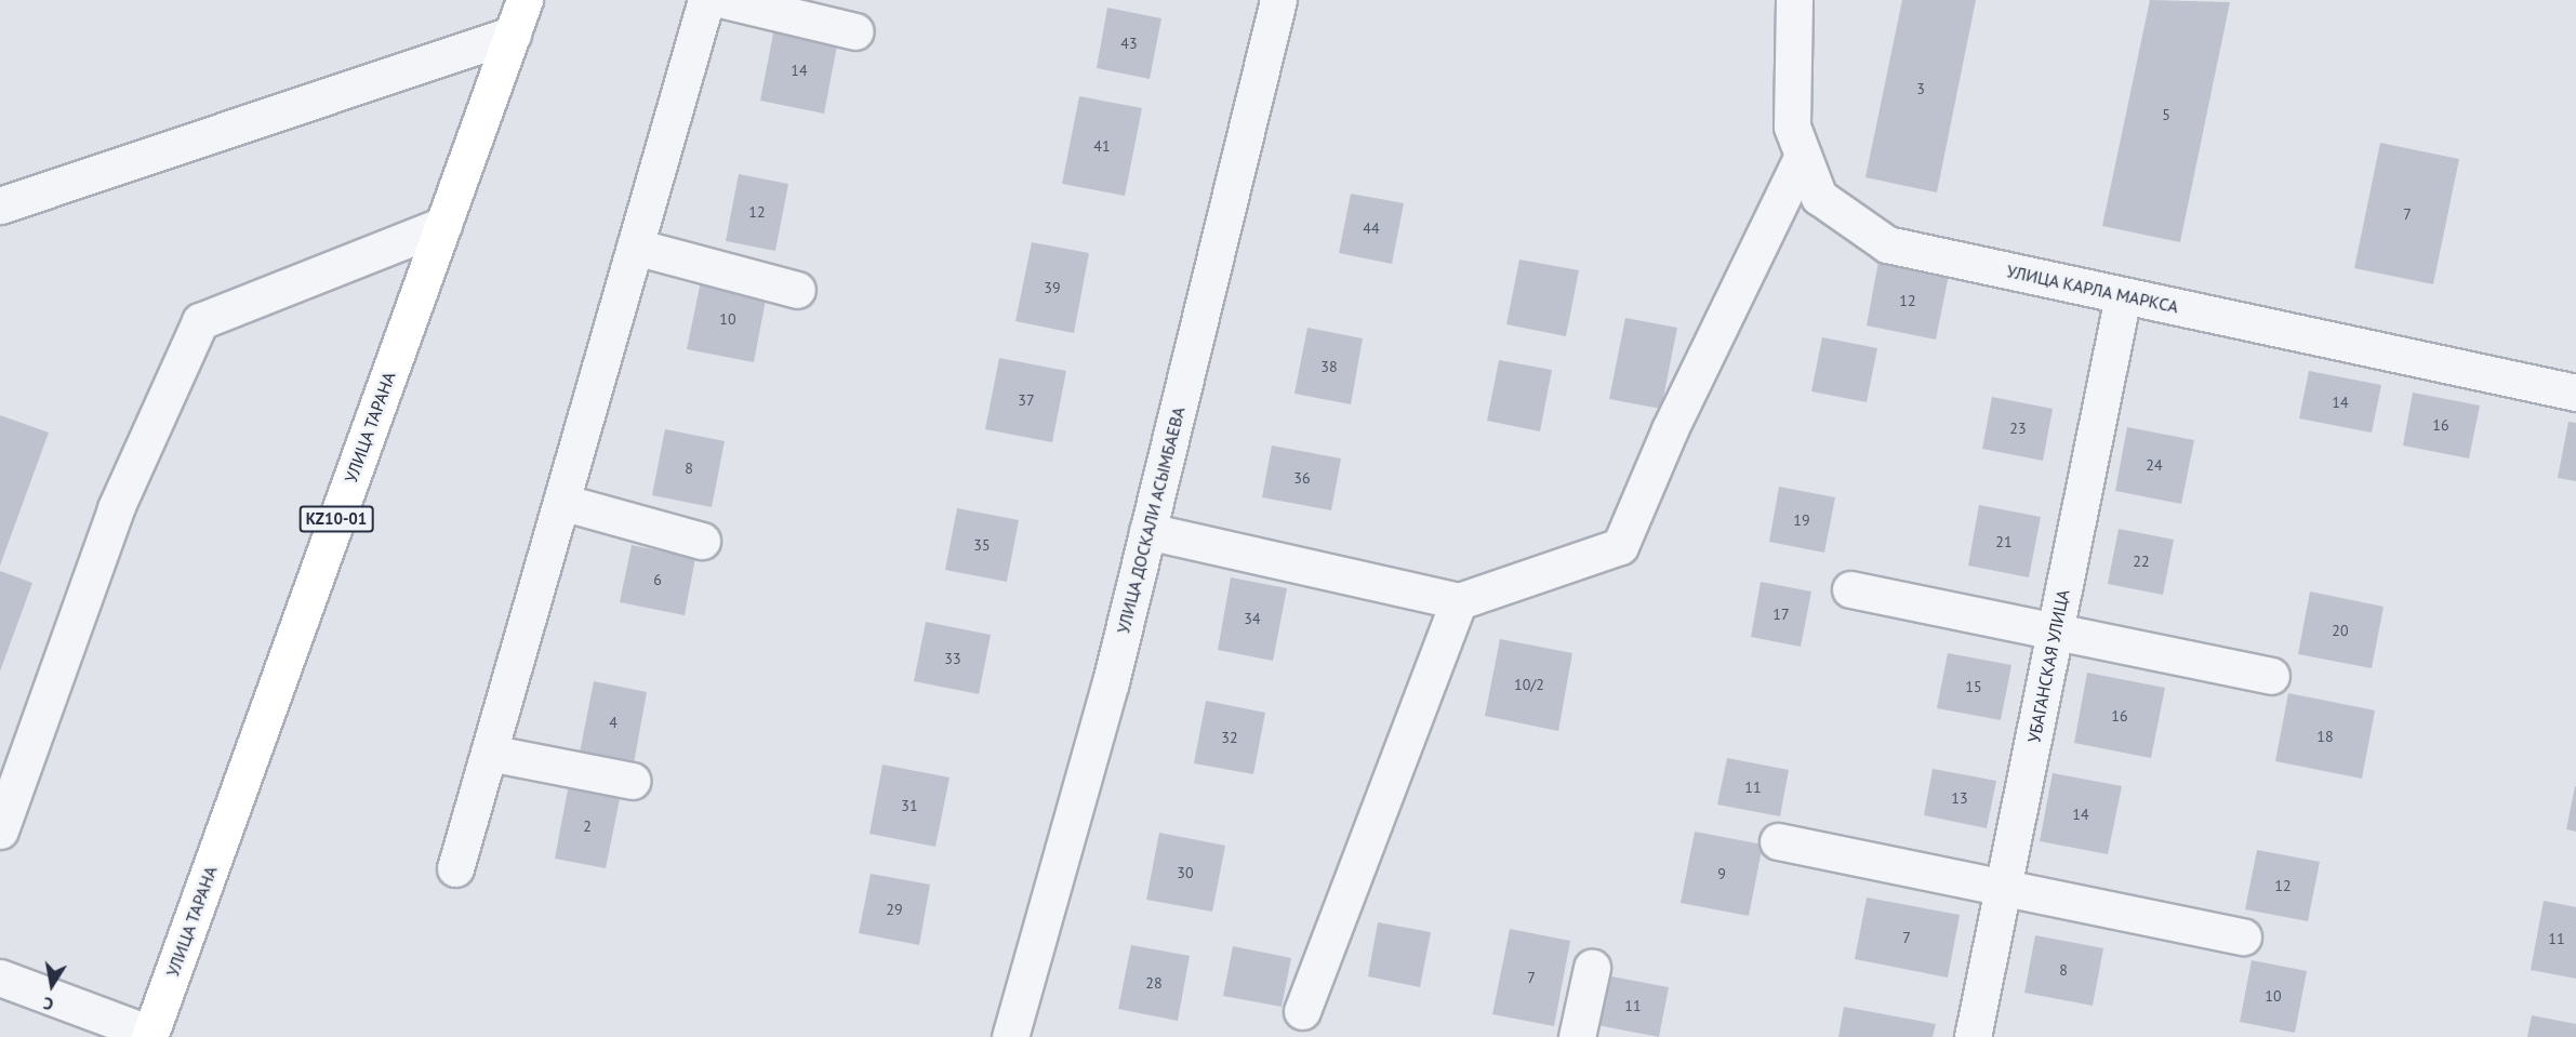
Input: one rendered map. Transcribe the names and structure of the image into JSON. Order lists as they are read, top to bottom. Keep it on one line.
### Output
{"streets":{"main road":["УЛИЦА ТАРАНА","KZ10-01"],"street":["УЛИЦА КАРЛА МАРКСА","УЛИЦА ДОСКАЛИ АСЫМБАЕВА","УБАГАНСКАЯ УЛИЦА"]},"crossings":[["УЛИЦА КАРЛА МАРКСА","УБАГАНСКАЯ УЛИЦА"]],"house_numbers":["43","14","3","5","41","12","7","44","39","12","10","38","37","14","16","23","24","8","36","19","21","35","22","6","17","34","20","33","10/2","15","16","4","18","32","11","13","31","14","2","30","9","12","29","7","11","8","7","28","10","11"],"north":"bottom"}
